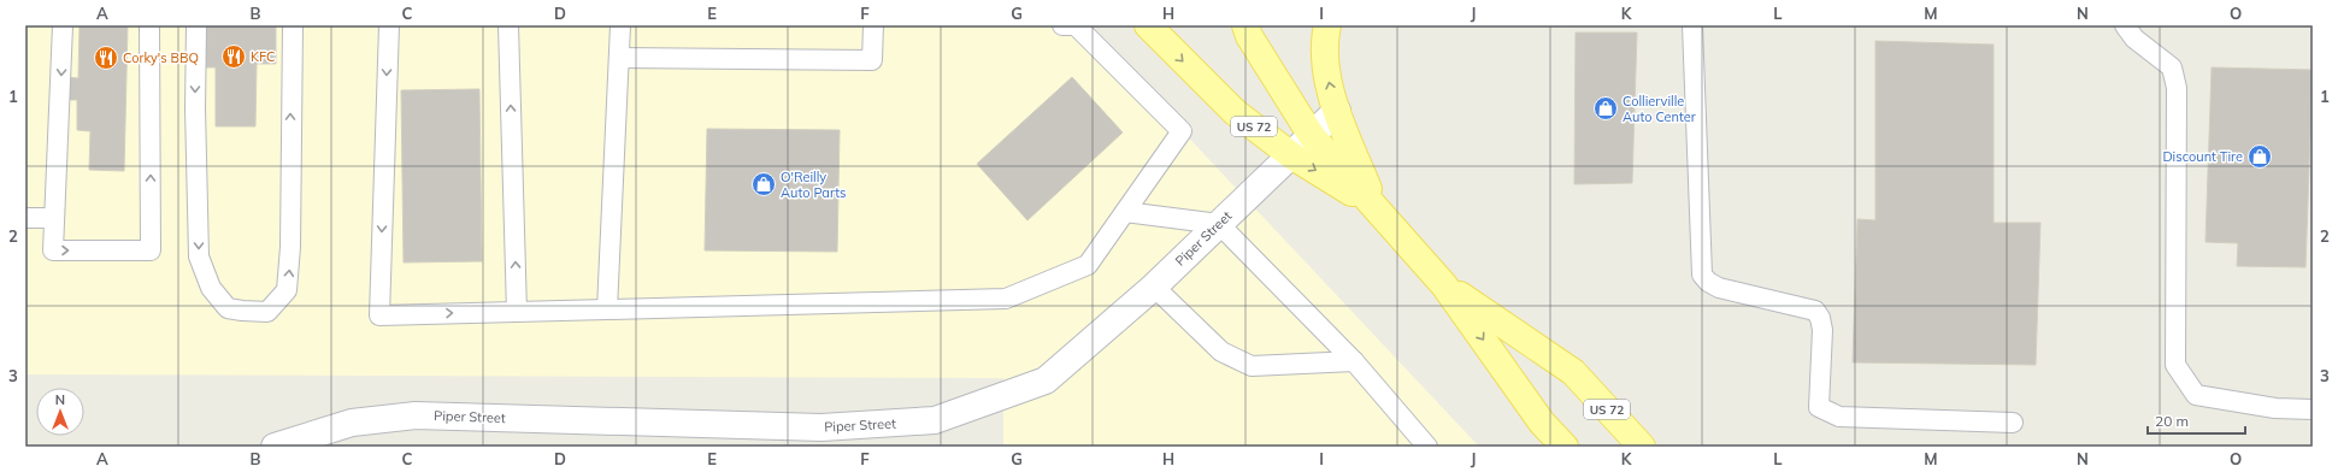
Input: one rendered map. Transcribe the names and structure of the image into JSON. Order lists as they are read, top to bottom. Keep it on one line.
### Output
{"streets":{"main road":["US 72"],"street":["Piper Street"]},"crossings":[["US 72","Piper Street"]],"places":{"restaurant":["KFC","Corky's BBQ"],"shop":["Collierville Auto Center","Discount Tire","O'Reilly Auto Parts"]},"scale_bar":"20 m","north":"top","grid":{"columns":["A","B","C","D","E","F","G","H","I","J","K","L","M","N","O"],"rows":["1","2","3"]}}
